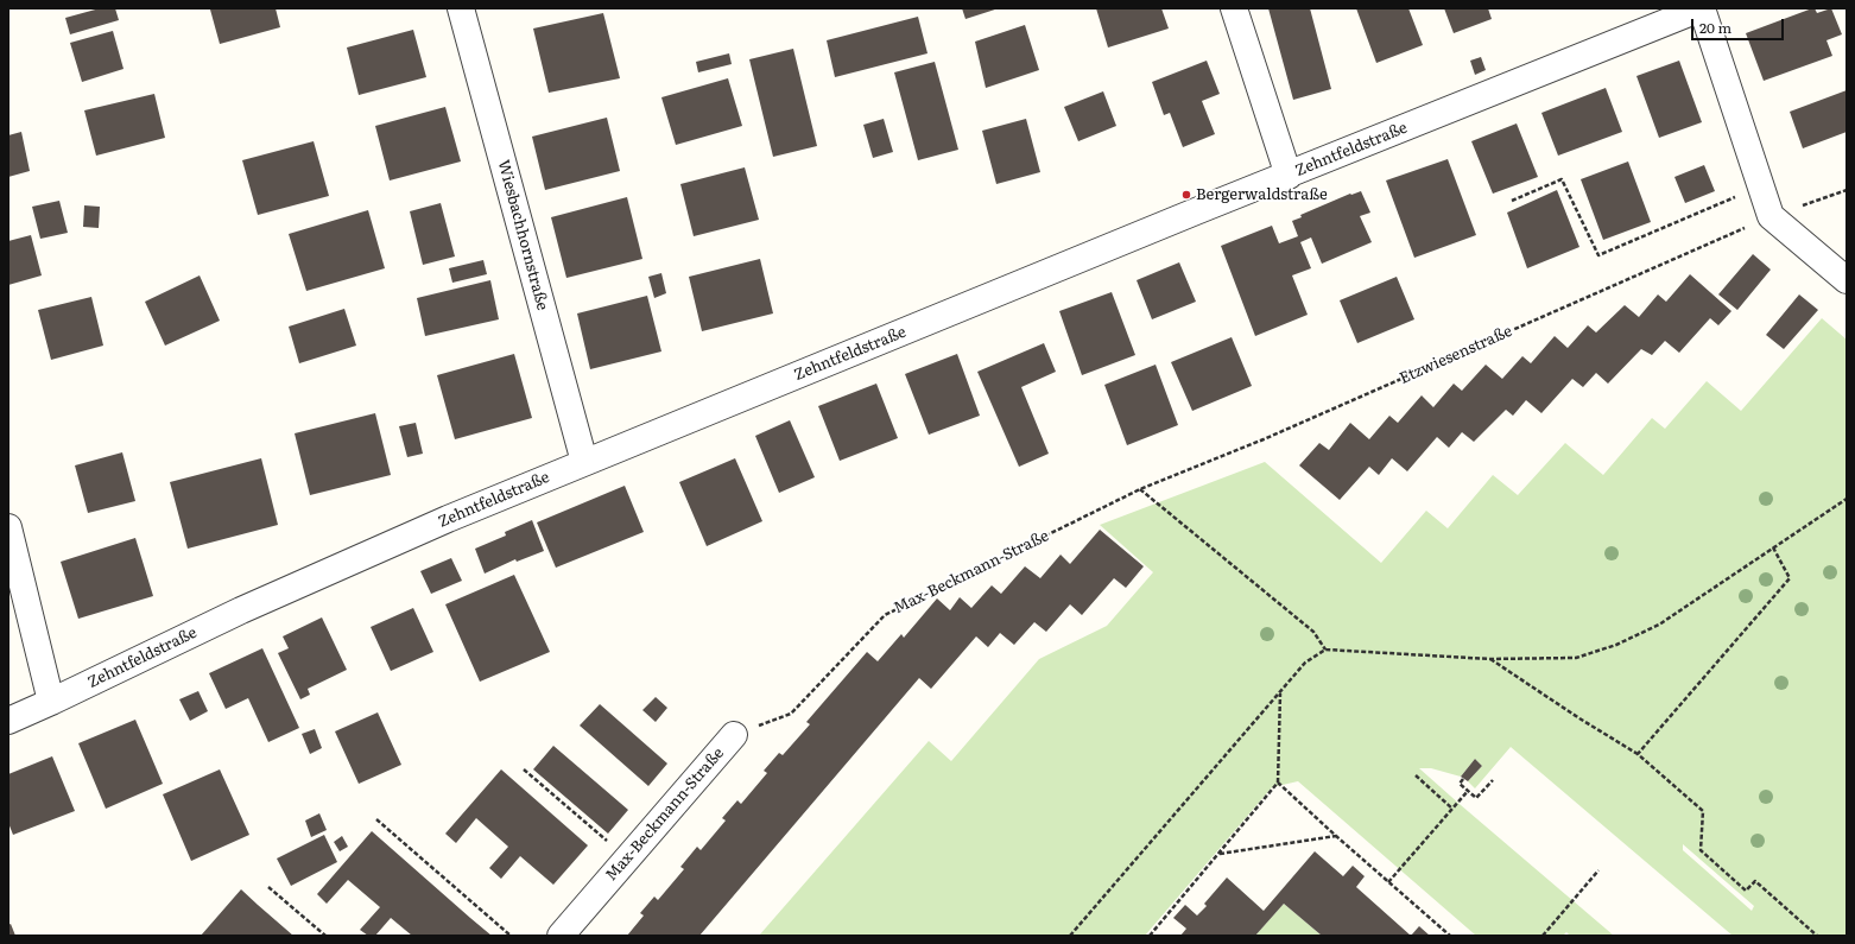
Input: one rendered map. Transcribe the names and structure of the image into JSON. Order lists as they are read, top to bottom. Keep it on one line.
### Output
{"streets":{"street":["Zehntfeldstraße","Wiesbachhornstraße","Max-Beckmann-Straße"],"path":["Etzwiesenstraße"]},"crossings":[["Zehntfeldstraße","Wiesbachhornstraße"],["Etzwiesenstraße","Max-Beckmann-Straße"]],"places":["Bergerwaldstraße"],"scale_bar":"20 m"}
